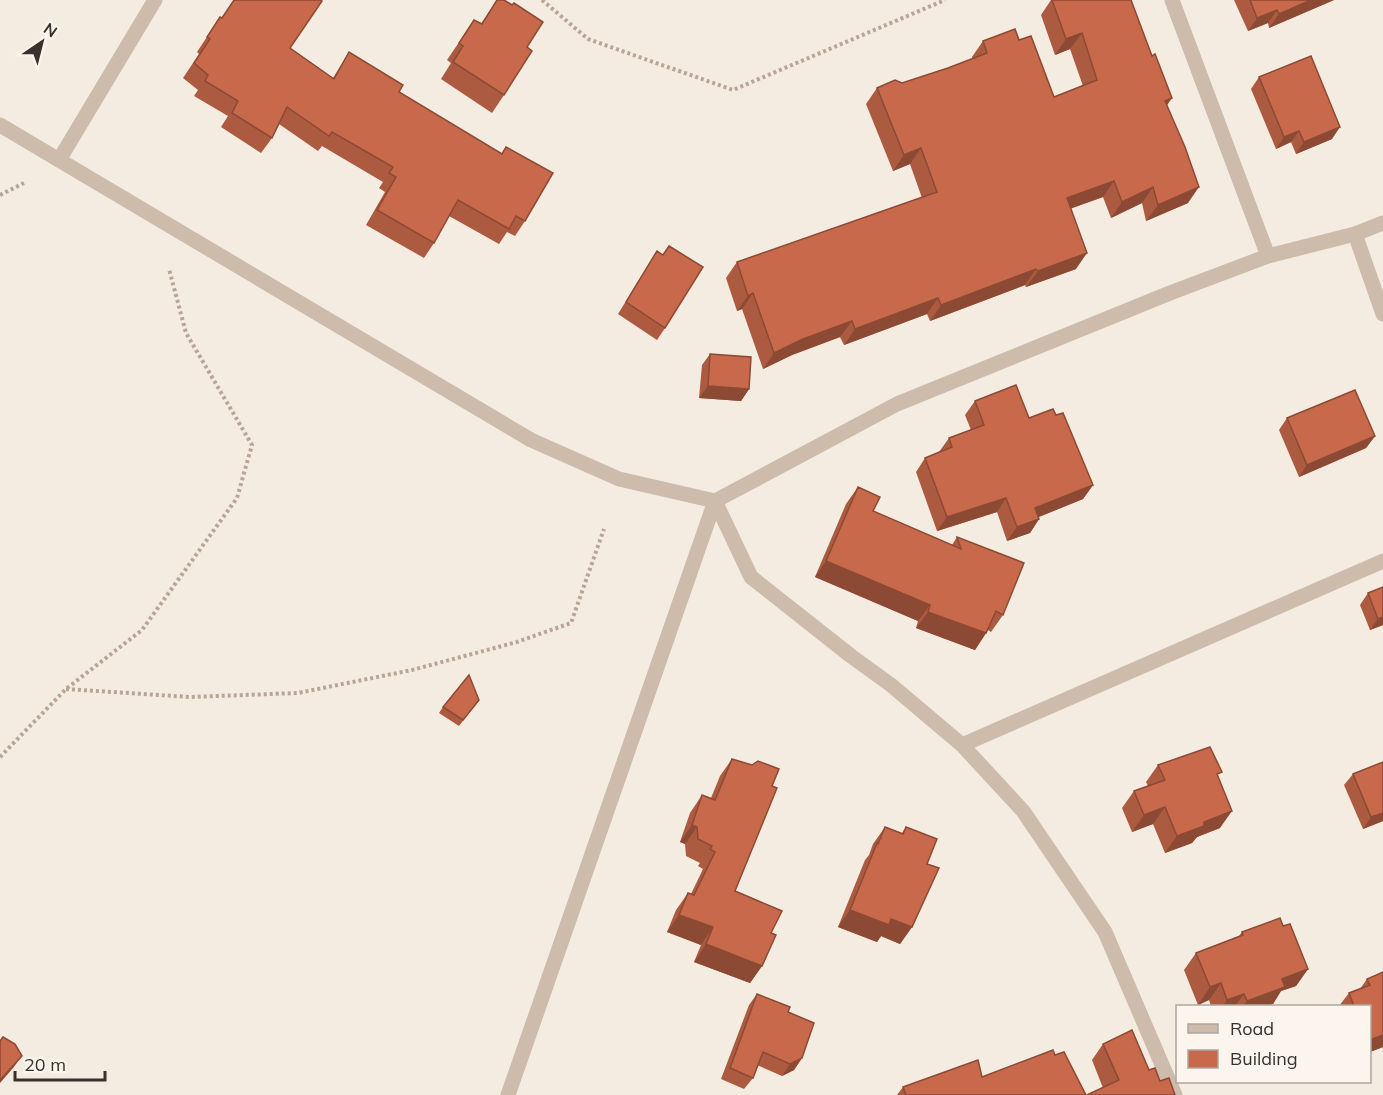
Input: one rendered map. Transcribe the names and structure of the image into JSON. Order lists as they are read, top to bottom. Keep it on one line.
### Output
{"legend":["Road","Building"],"scale_bar":"20 m","north":"top right"}
